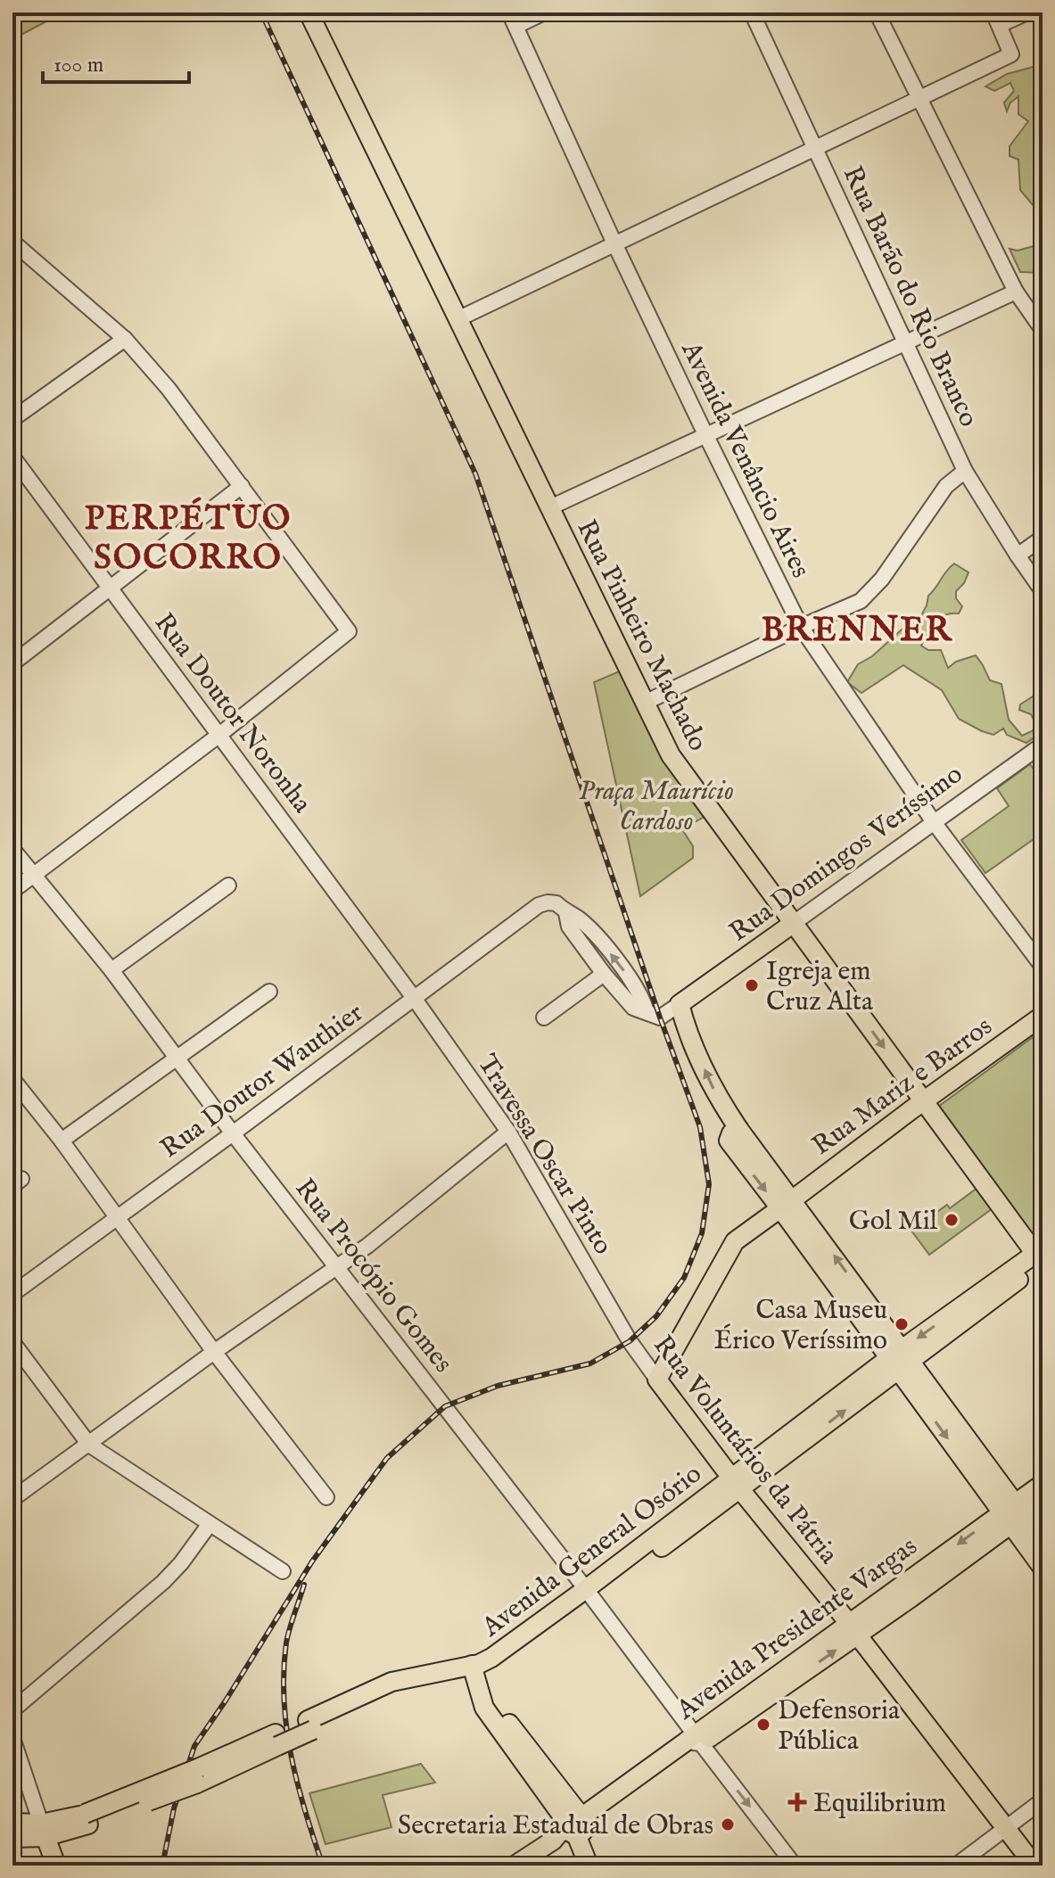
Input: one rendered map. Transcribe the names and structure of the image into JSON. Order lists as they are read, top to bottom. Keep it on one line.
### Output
{"streets":{"main road":["Rua Pinheiro Machado","Rua Domingos Veríssimo","Rua Mariz e Barros","Rua Voluntários da Pátria","Avenida General Osório","Avenida Presidente Vargas"],"street":["Rua Barão do Rio Branco","Avenida Venâncio Aires","Rua Doutor Noronha","Rua Doutor Wauthier","Travessa Oscar Pinto","Rua Procópio Gomes"]},"crossings":[["Avenida Venâncio Aires","Rua Domingos Veríssimo"],["Rua Pinheiro Machado","Rua Domingos Veríssimo"],["Rua Pinheiro Machado","Rua Mariz e Barros"],["Rua Pinheiro Machado","Avenida General Osório"],["Rua Doutor Noronha","Rua Doutor Wauthier"],["Rua Doutor Noronha","Travessa Oscar Pinto"],["Rua Doutor Wauthier","Travessa Oscar Pinto"],["Rua Doutor Wauthier","Rua Procópio Gomes"],["Rua Mariz e Barros","Rua Voluntários da Pátria"],["Travessa Oscar Pinto","Rua Voluntários da Pátria"],["Rua Procópio Gomes","Avenida General Osório"],["Rua Procópio Gomes","Avenida Presidente Vargas"],["Rua Voluntários da Pátria","Avenida General Osório"],["Rua Voluntários da Pátria","Avenida Presidente Vargas"]],"districts":["PERPÉTUO SOCORRO","BRENNER"],"parks":["Praça Maurício Cardoso"],"places":{"other":["Igreja em Cruz Alta","Gol Mil","Casa Museu Érico Veríssimo","Defensoria Pública","Secretaria Estadual de Obras"],"health":["Equilibrium"]},"scale_bar":"100 m"}
